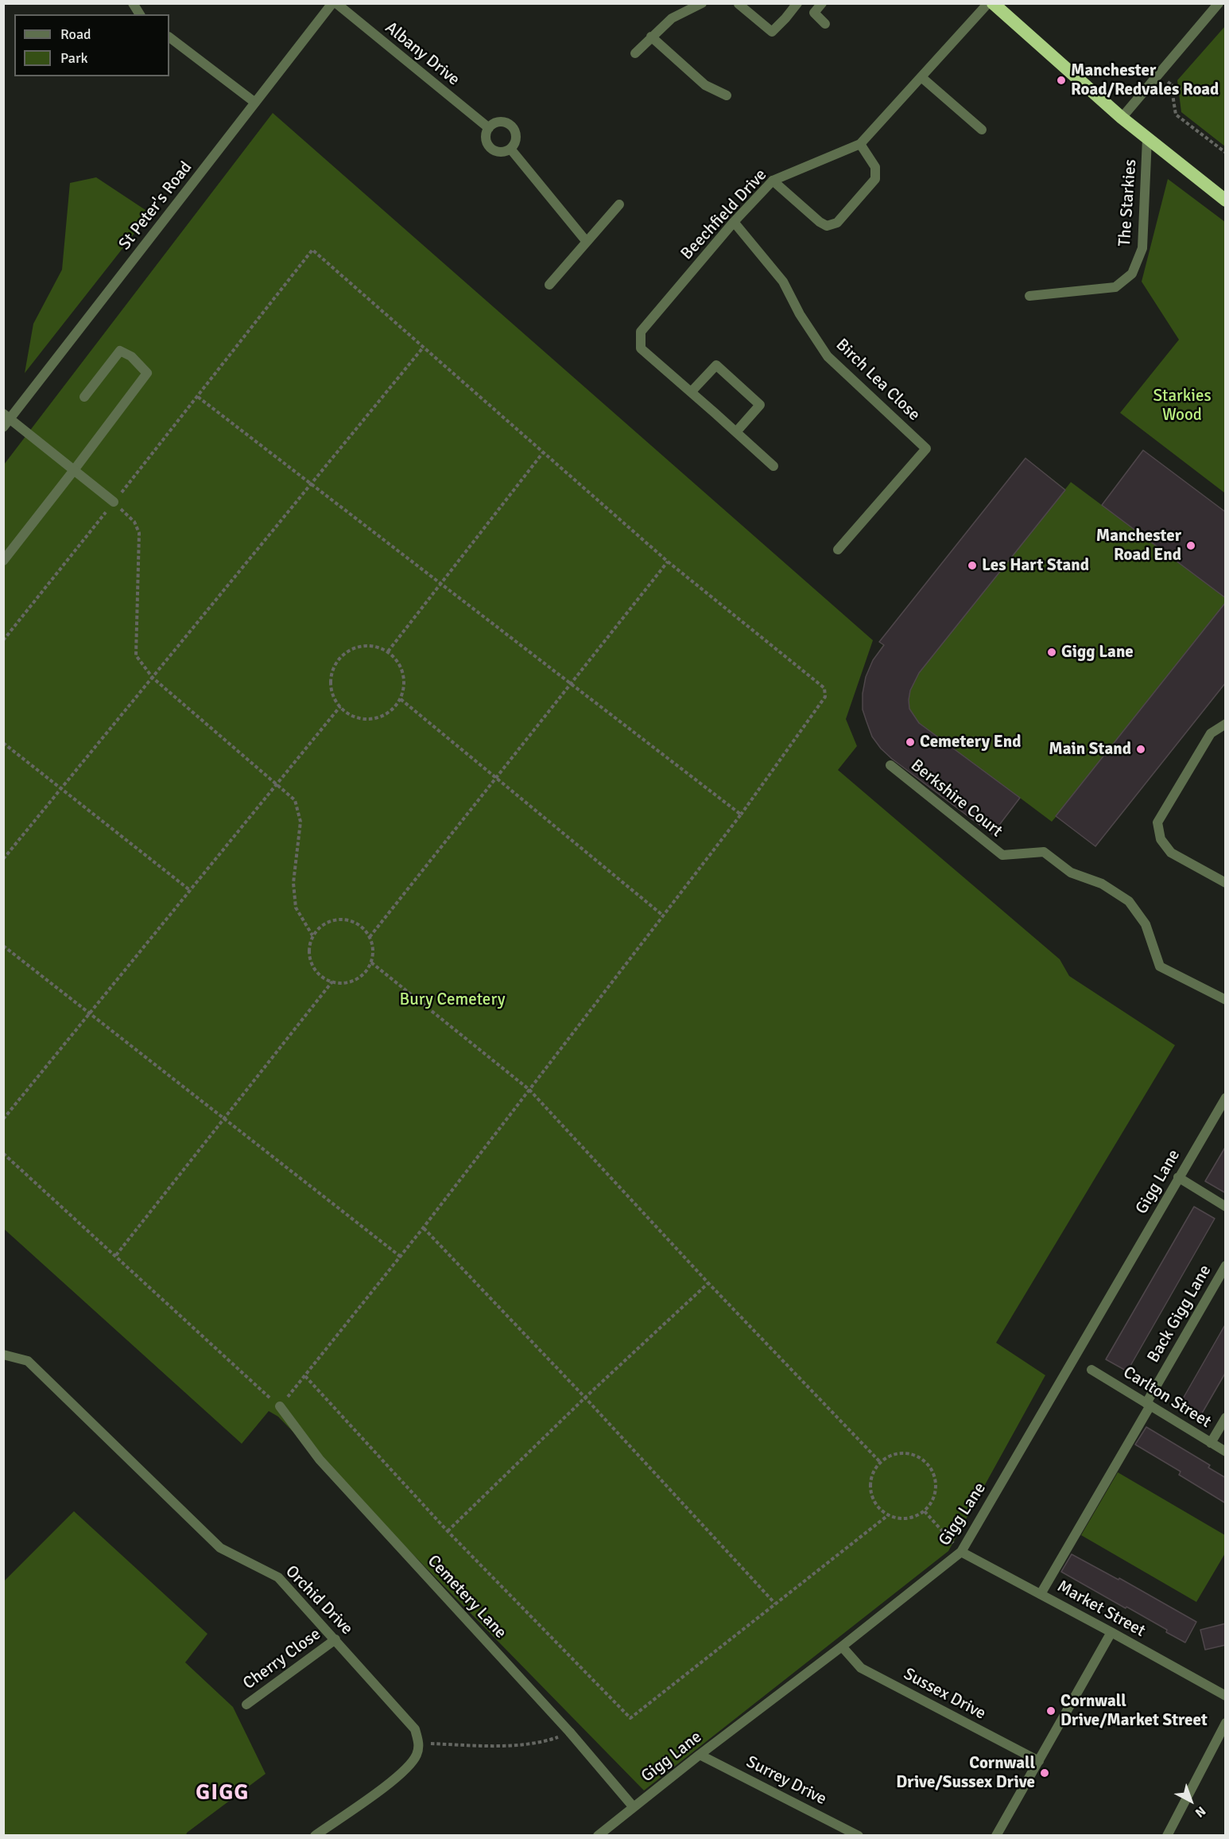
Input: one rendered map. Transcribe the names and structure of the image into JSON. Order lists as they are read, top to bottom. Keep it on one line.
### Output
{"streets":{"street":["Albany Drive","The Starkies","St Peter's Road","Beechfield Drive","Birch Lea Close","Berkshire Court","Gigg Lane","Back Gigg Lane","Carlton Street","Cemetery Lane","Orchid Drive","Market Street","Cherry Close","Sussex Drive","Surrey Drive"]},"crossings":[["Albany Drive","St Peter's Road"],["Beechfield Drive","Birch Lea Close"],["Gigg Lane","Cemetery Lane"],["Gigg Lane","Market Street"],["Gigg Lane","Sussex Drive"],["Gigg Lane","Surrey Drive"],["Back Gigg Lane","Carlton Street"],["Back Gigg Lane","Market Street"],["Orchid Drive","Cherry Close"]],"districts":["GIGG"],"parks":["Starkies Wood","Bury Cemetery"],"places":["Manchester Road/Redvales Road","Manchester Road End","Les Hart Stand","Gigg Lane","Cemetery End","Main Stand","Cornwall Drive/Market Street","Cornwall Drive/Sussex Drive"],"legend":["Road","Park"],"north":"bottom right"}
